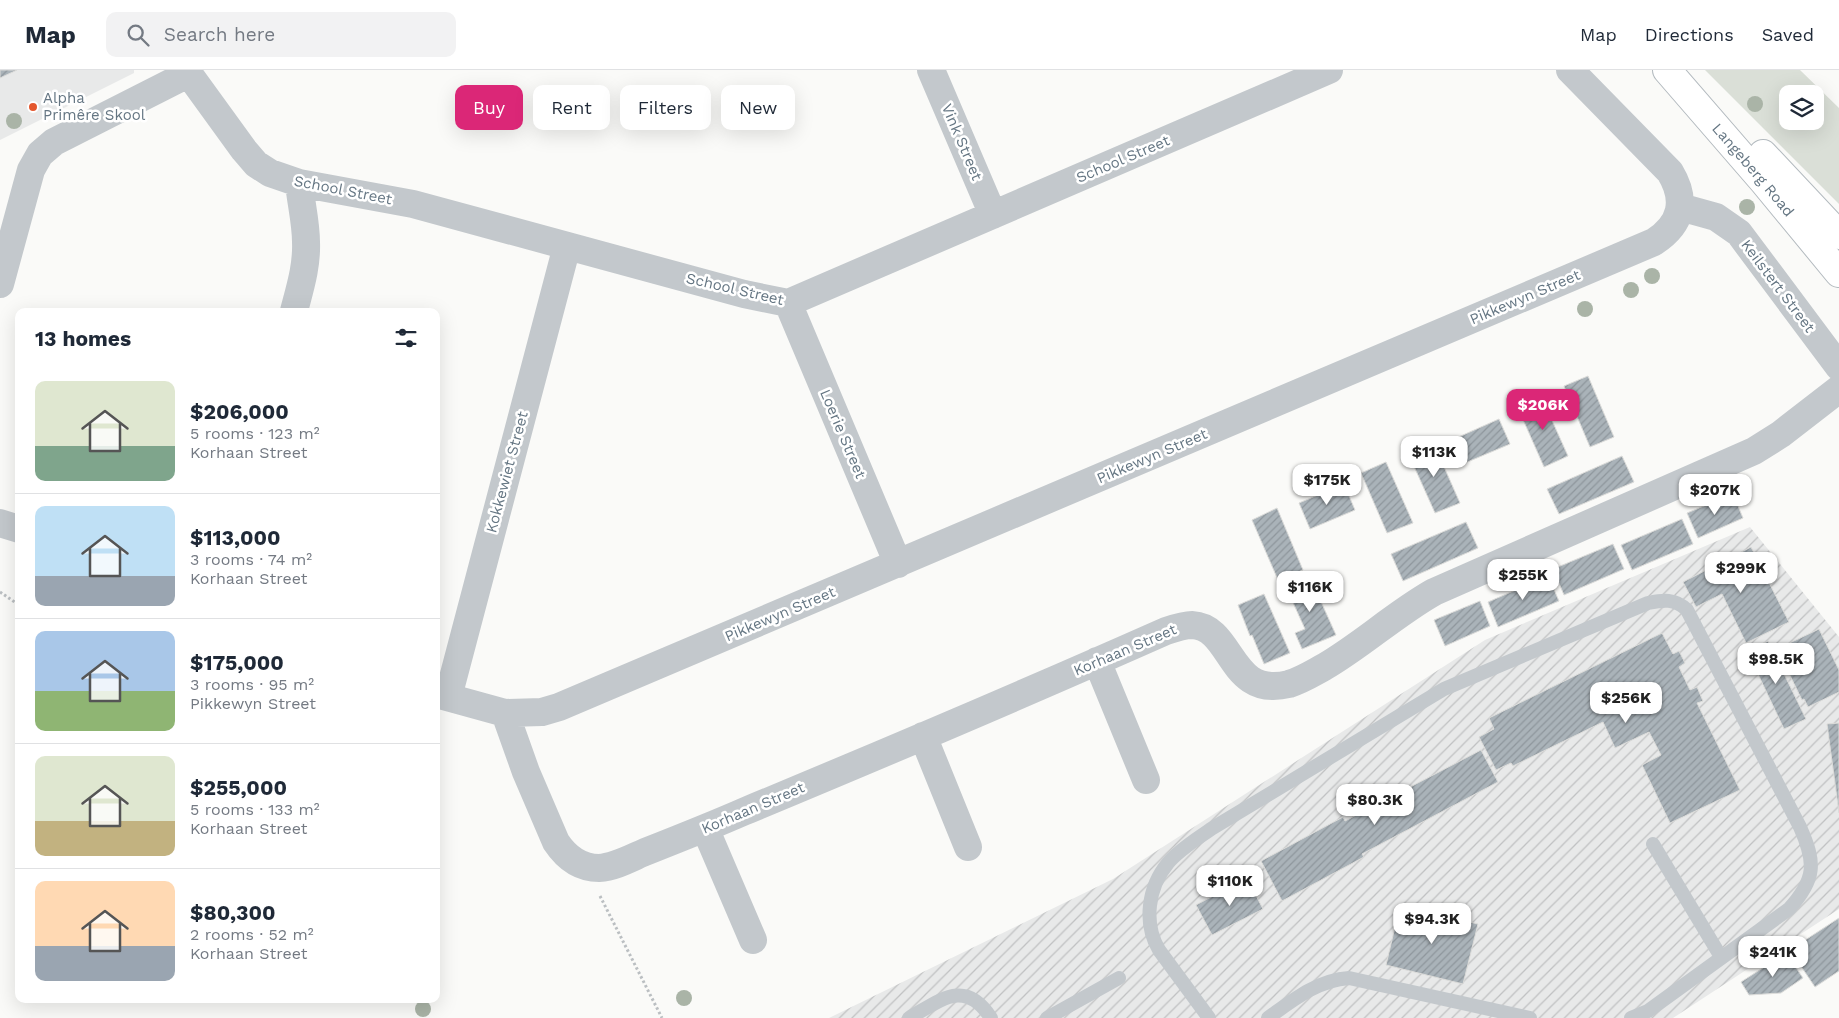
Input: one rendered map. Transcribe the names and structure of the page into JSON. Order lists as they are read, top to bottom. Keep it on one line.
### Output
{"streets":{"main road":["Langeberg Road"],"street":["Vink Street","School Street","Keilstert Street","Pikkewyn Street","Loerie Street","Kokkewiet Street","Korhaan Street"]},"crossings":[["Vink Street","School Street"],["School Street","Loerie Street"],["School Street","Kokkewiet Street"],["Keilstert Street","Pikkewyn Street"],["Pikkewyn Street","Loerie Street"],["Pikkewyn Street","Kokkewiet Street"]],"places":["Alpha Primêre Skool"],"page":{"header":"Map","search":"Search here","nav":["Map","Directions","Saved"],"chip":["Buy","Rent","Filters","New"],"heading":"13 homes","list":[{"name":"$206,000","note":"5 rooms · 123 m² · Korhaan Street"},{"name":"$113,000","note":"3 rooms · 74 m² · Korhaan Street"},{"name":"$175,000","note":"3 rooms · 95 m² · Pikkewyn Street"},{"name":"$255,000","note":"5 rooms · 133 m² · Korhaan Street"},{"name":"$80,300","note":"2 rooms · 52 m² · Korhaan Street"}],"price":["$206K","$113K","$175K","$207K","$299K","$255K","$116K","$98.5K","$256K","$80.3K","$110K","$94.3K","$241K"]}}
